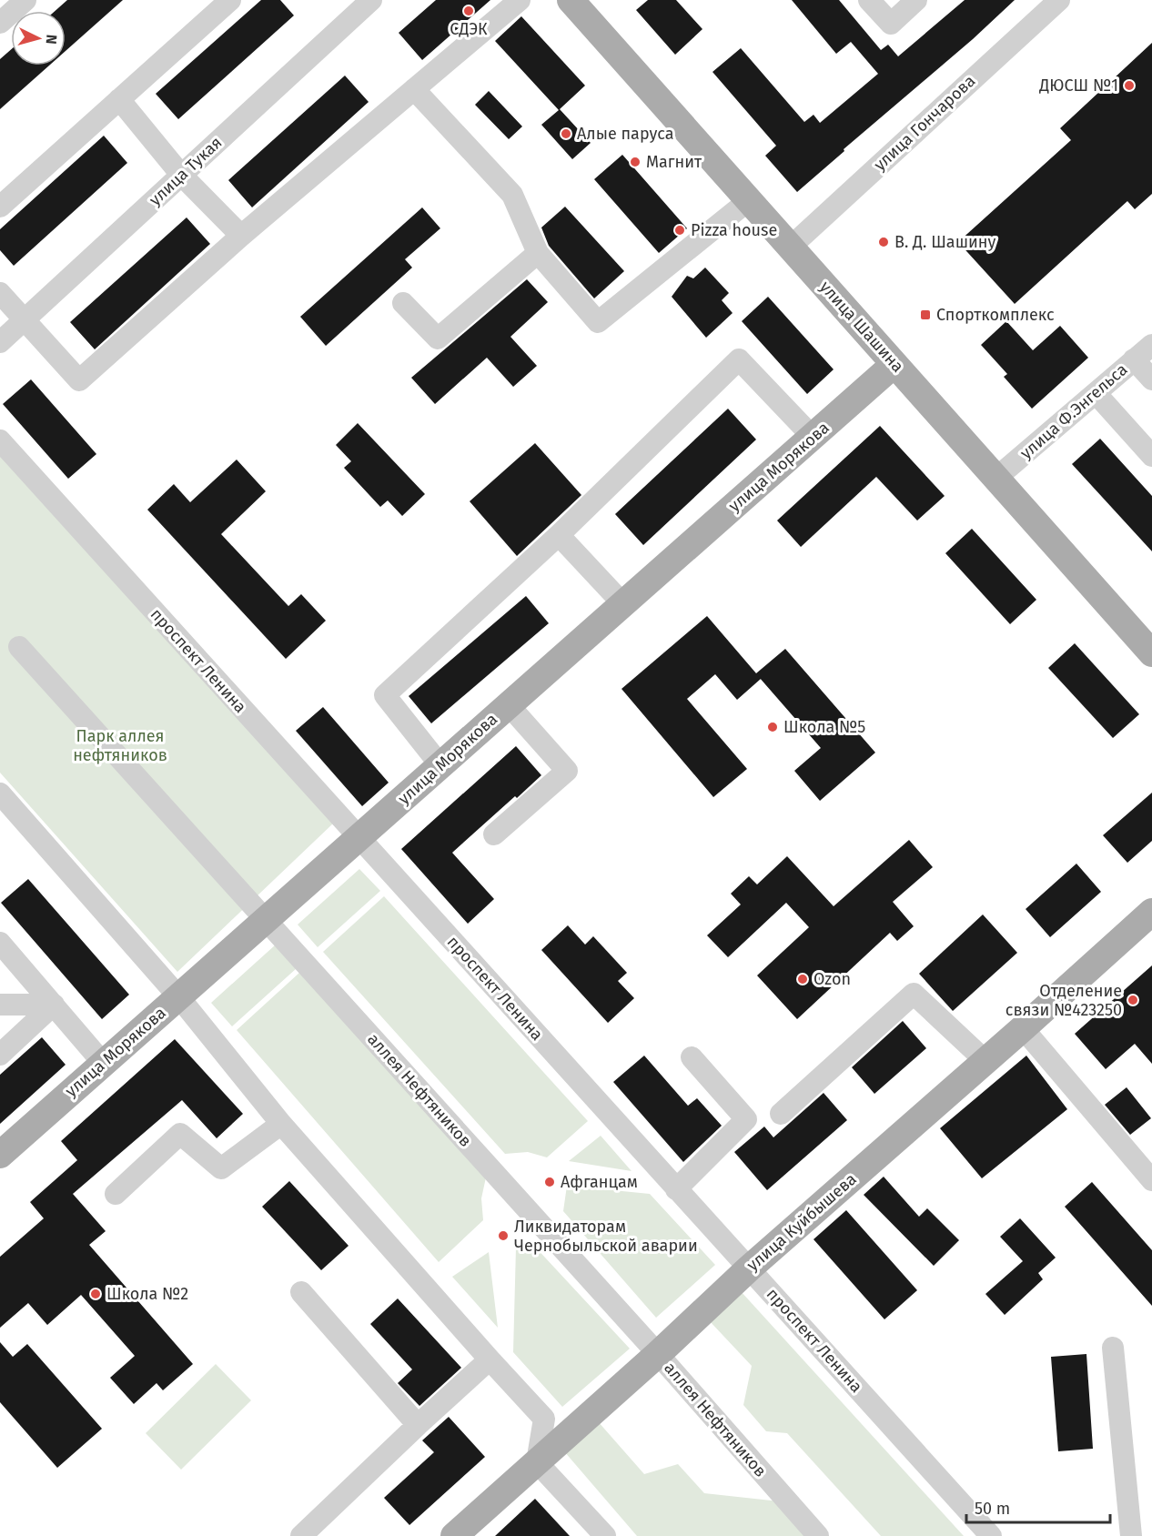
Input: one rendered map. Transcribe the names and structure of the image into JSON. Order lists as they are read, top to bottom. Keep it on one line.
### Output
{"streets":{"main road":["улица Шашина","улица Морякова","улица Куйбышева"],"street":["улица Гончарова","улица Тукая","улица Ф.Энгельса","проспект Ленина","аллея Нефтяников"]},"crossings":[["улица Гончарова","улица Шашина"],["улица Шашина","улица Ф.Энгельса"],["улица Шашина","улица Морякова"],["улица Морякова","проспект Ленина"],["улица Морякова","аллея Нефтяников"],["проспект Ленина","улица Куйбышева"],["аллея Нефтяников","улица Куйбышева"]],"parks":["Парк аллея нефтяников"],"places":{"other":["СДЭК","ДЮСШ №1","Алые паруса","Магнит","Pizza house","В. Д. Шашину","Школа №5","Ozon","Отделение связи №423250","Афганцам","Ликвидаторам Чернобыльской аварии","Школа №2"],"transit":["Спорткомплекс"]},"scale_bar":"50 m","north":"right"}
